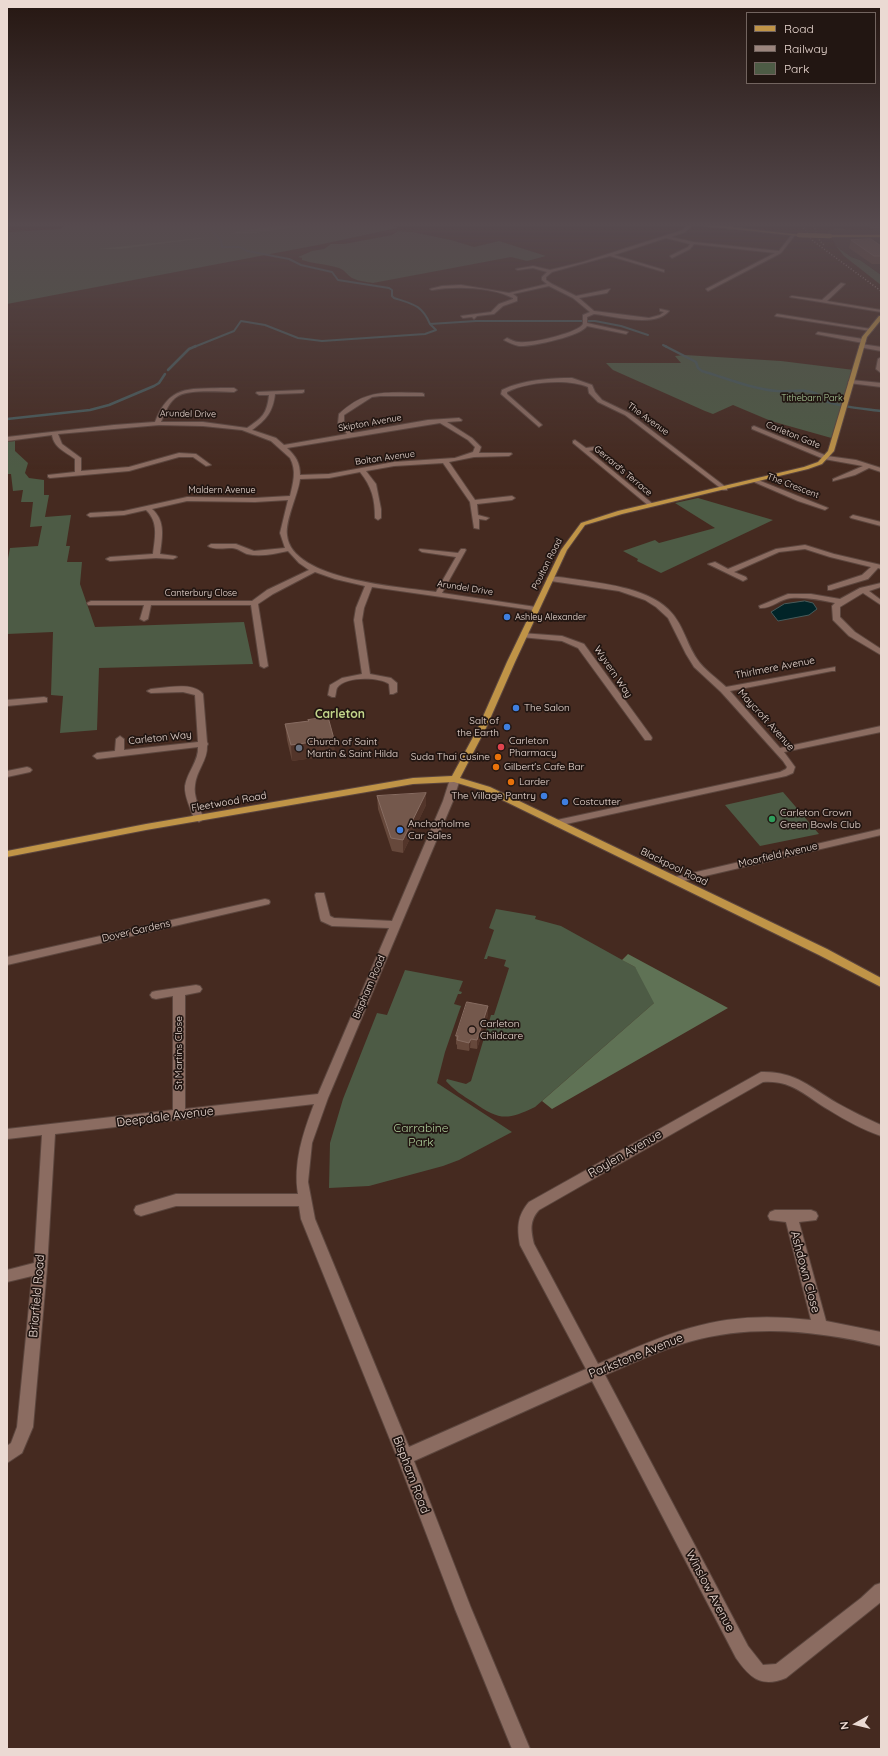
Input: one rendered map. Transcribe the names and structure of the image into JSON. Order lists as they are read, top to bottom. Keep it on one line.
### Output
{"streets":{"main road":["Poulton Road","Fleetwood Road","Blackpool Road"],"street":["Arundel Drive","The Avenue","Skipton Avenue","Carleton Gate","Bolton Avenue","Gerrard's Terrace","The Crescent","Maldern Avenue","Canterbury Close","Thirlmere Avenue","Wyvern Way","Maycroft Avenue","Carleton Way","Moorfield Avenue","Dover Gardens","Bispham Road","St Martins Close","Deepdale Avenue","Roylen Avenue","Ashdown Close","Briarfield Road","Parkstone Avenue","Winslow Avenue"]},"crossings":[["Arundel Drive","Skipton Avenue"],["Arundel Drive","Bolton Avenue"],["Arundel Drive","Maldern Avenue"],["Arundel Drive","Poulton Road"],["The Avenue","Poulton Road"],["Carleton Gate","Poulton Road"],["Gerrard's Terrace","Poulton Road"],["The Crescent","Poulton Road"],["Poulton Road","Wyvern Way"],["Poulton Road","Maycroft Avenue"],["Poulton Road","Fleetwood Road"],["Poulton Road","Blackpool Road"],["Poulton Road","Bispham Road"],["Thirlmere Avenue","Maycroft Avenue"],["Maycroft Avenue","Blackpool Road"],["Fleetwood Road","Blackpool Road"],["Fleetwood Road","Bispham Road"],["Moorfield Avenue","Blackpool Road"],["Blackpool Road","Bispham Road"],["Bispham Road","Deepdale Avenue"],["Bispham Road","Parkstone Avenue"],["St Martins Close","Deepdale Avenue"],["Deepdale Avenue","Briarfield Road"],["Roylen Avenue","Parkstone Avenue"],["Roylen Avenue","Winslow Avenue"],["Ashdown Close","Parkstone Avenue"],["Parkstone Avenue","Winslow Avenue"]],"districts":["Carleton"],"parks":["Tithebarn Park","Carrabine Park"],"places":["Ashley Alexander","The Salon","Salt of the Earth","Carleton Pharmacy","Church of Saint Martin & Saint Hilda","Suda Thai Cusine","Gilbert's Cafe Bar","Larder","The Village Pantry","Costcutter","Carleton Crown Green Bowls Club","Anchorholme Car Sales","Carleton Childcare"],"legend":["Road","Railway","Park"],"north":"left"}
